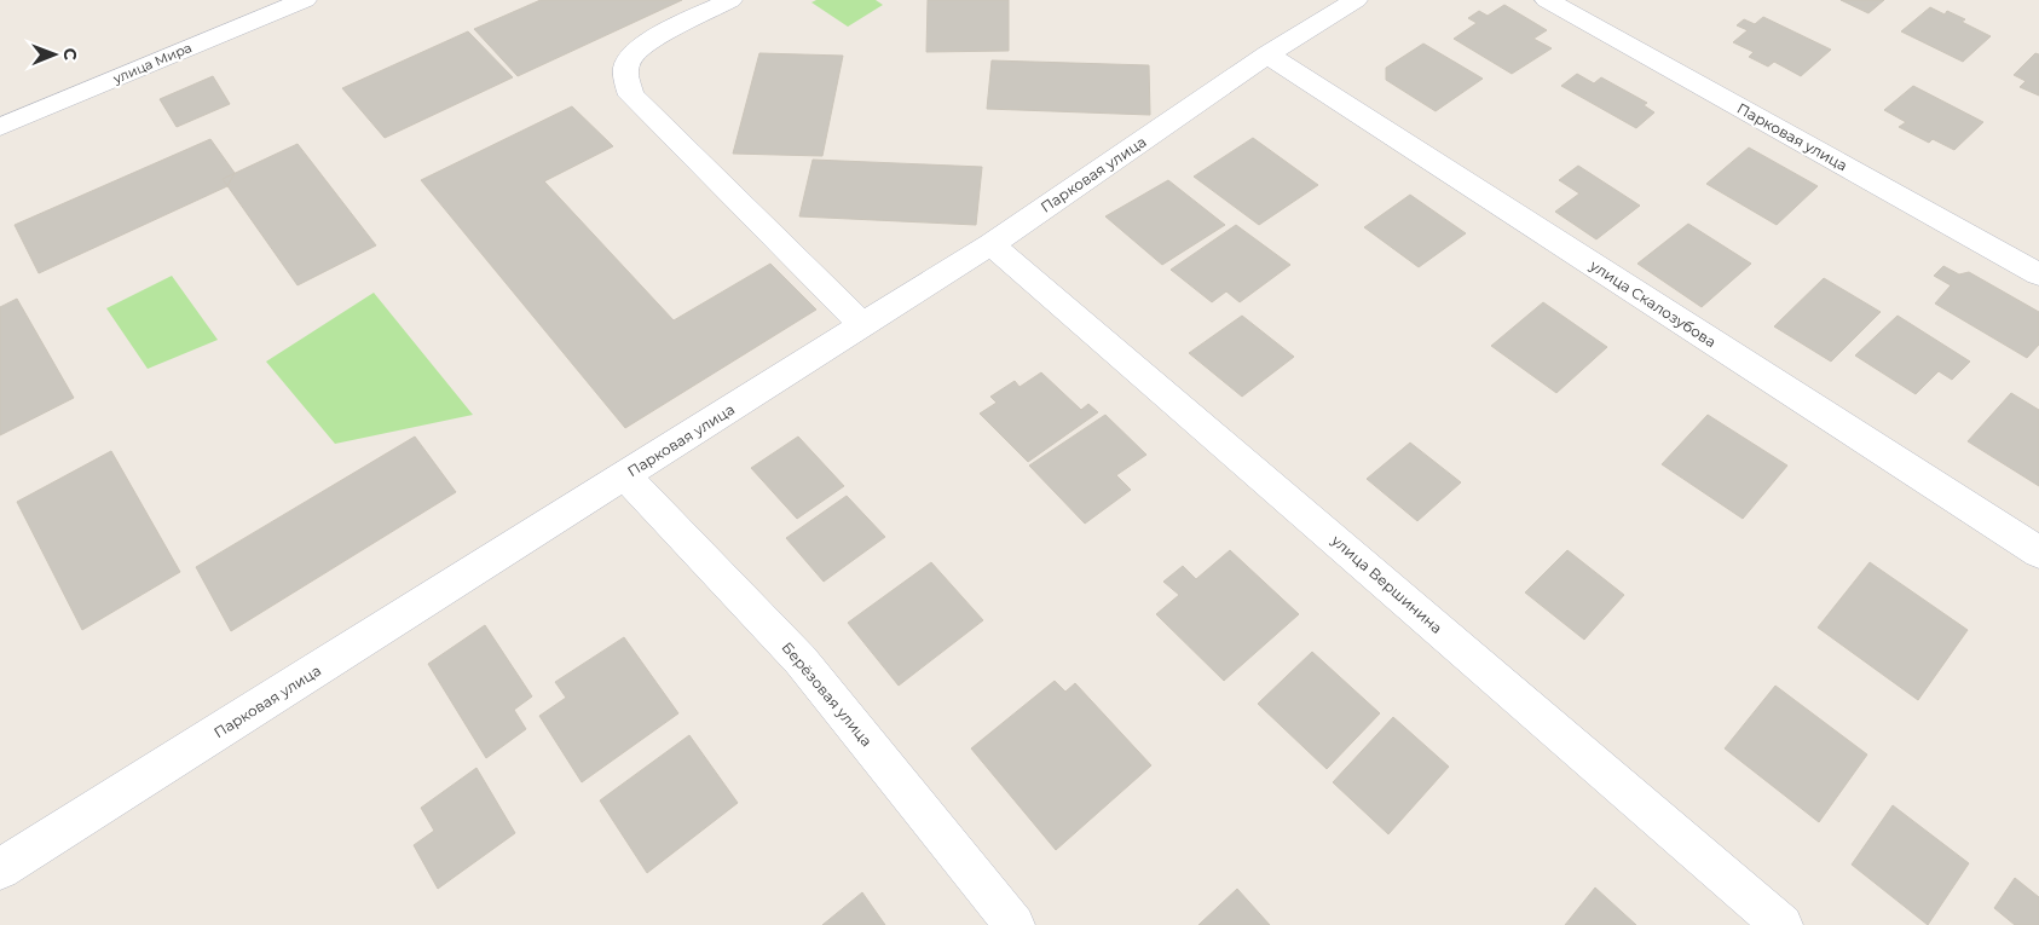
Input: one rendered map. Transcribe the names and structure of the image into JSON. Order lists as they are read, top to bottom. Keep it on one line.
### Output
{"streets":{"street":["улица Мира","Парковая улица","улица Скалозубова","улица Вершинина","Берёзовая улица"]},"crossings":[["Парковая улица","улица Скалозубова"],["Парковая улица","улица Вершинина"],["Парковая улица","Берёзовая улица"]],"north":"right"}
